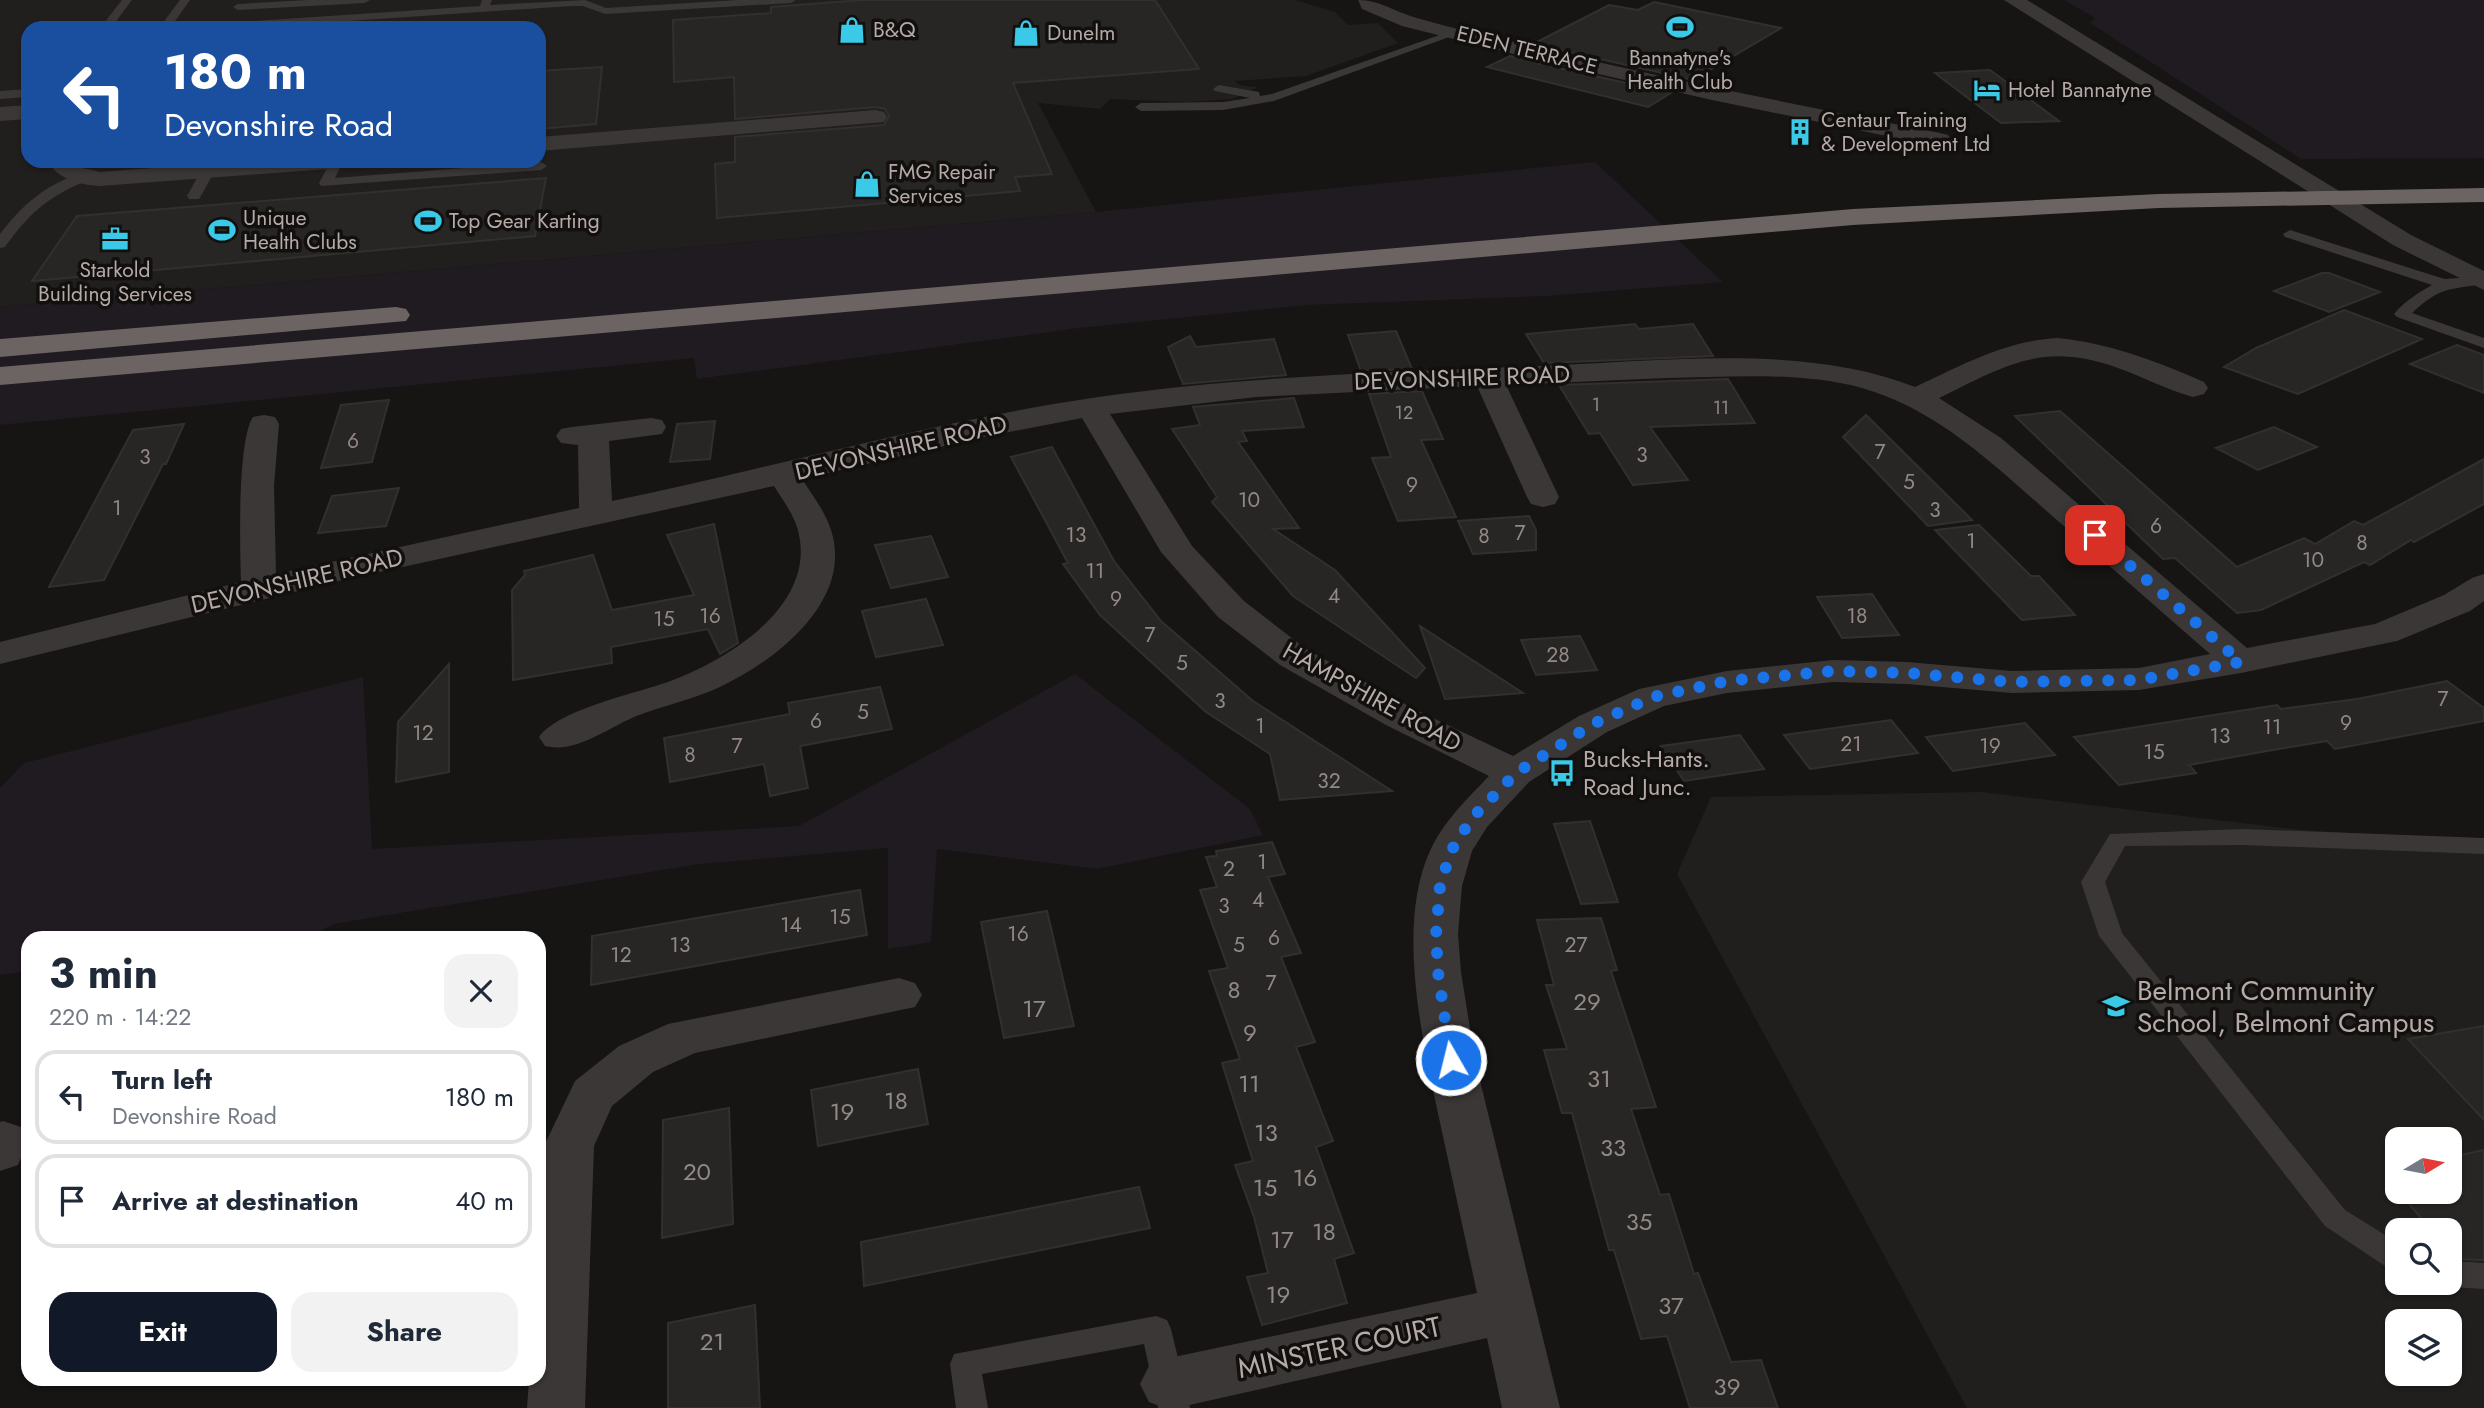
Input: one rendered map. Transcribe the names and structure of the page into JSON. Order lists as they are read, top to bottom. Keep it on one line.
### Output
{"streets":{"street":["EDEN TERRACE","DEVONSHIRE ROAD","HAMPSHIRE ROAD","MINSTER COURT"]},"crossings":[["DEVONSHIRE ROAD","HAMPSHIRE ROAD"]],"places":{"sports":["Bannatyne's Health Club","Top Gear Karting","Unique Health Clubs"],"shop":["B&Q","Dunelm","FMG Repair Services"],"hotel":["Hotel Bannatyne"],"building":["Centaur Training & Development Ltd"],"office":["Starkold Building Services"],"bus stop":["Bucks-Hants. Road Junc."],"school or university":["Belmont Community School, Belmont Campus"]},"house_numbers":["1","11","12","6","7","3","3","5","9","10","1","3","6","7","13","8","1","8","10","11","4","9","16","18","15","7","28","5","7","3","5","6","9","1","11","12","13","21","7","19","15","8","32","1","2","4","3","15","14","16","6","13","5","27","12","7","8","29","17","9","31","11","18","19","13","33","20","16","15","35","18","17","19","37","21","39"],"north":"right","page":{"turn":["180 m","Devonshire Road"],"heading":["3 min","220 m · 14:22"],"list":[{"name":"Turn left","note":"Devonshire Road","value":"180 m"},{"name":"Arrive at destination","value":"40 m"}],"buttons":["Exit","Share"]}}
